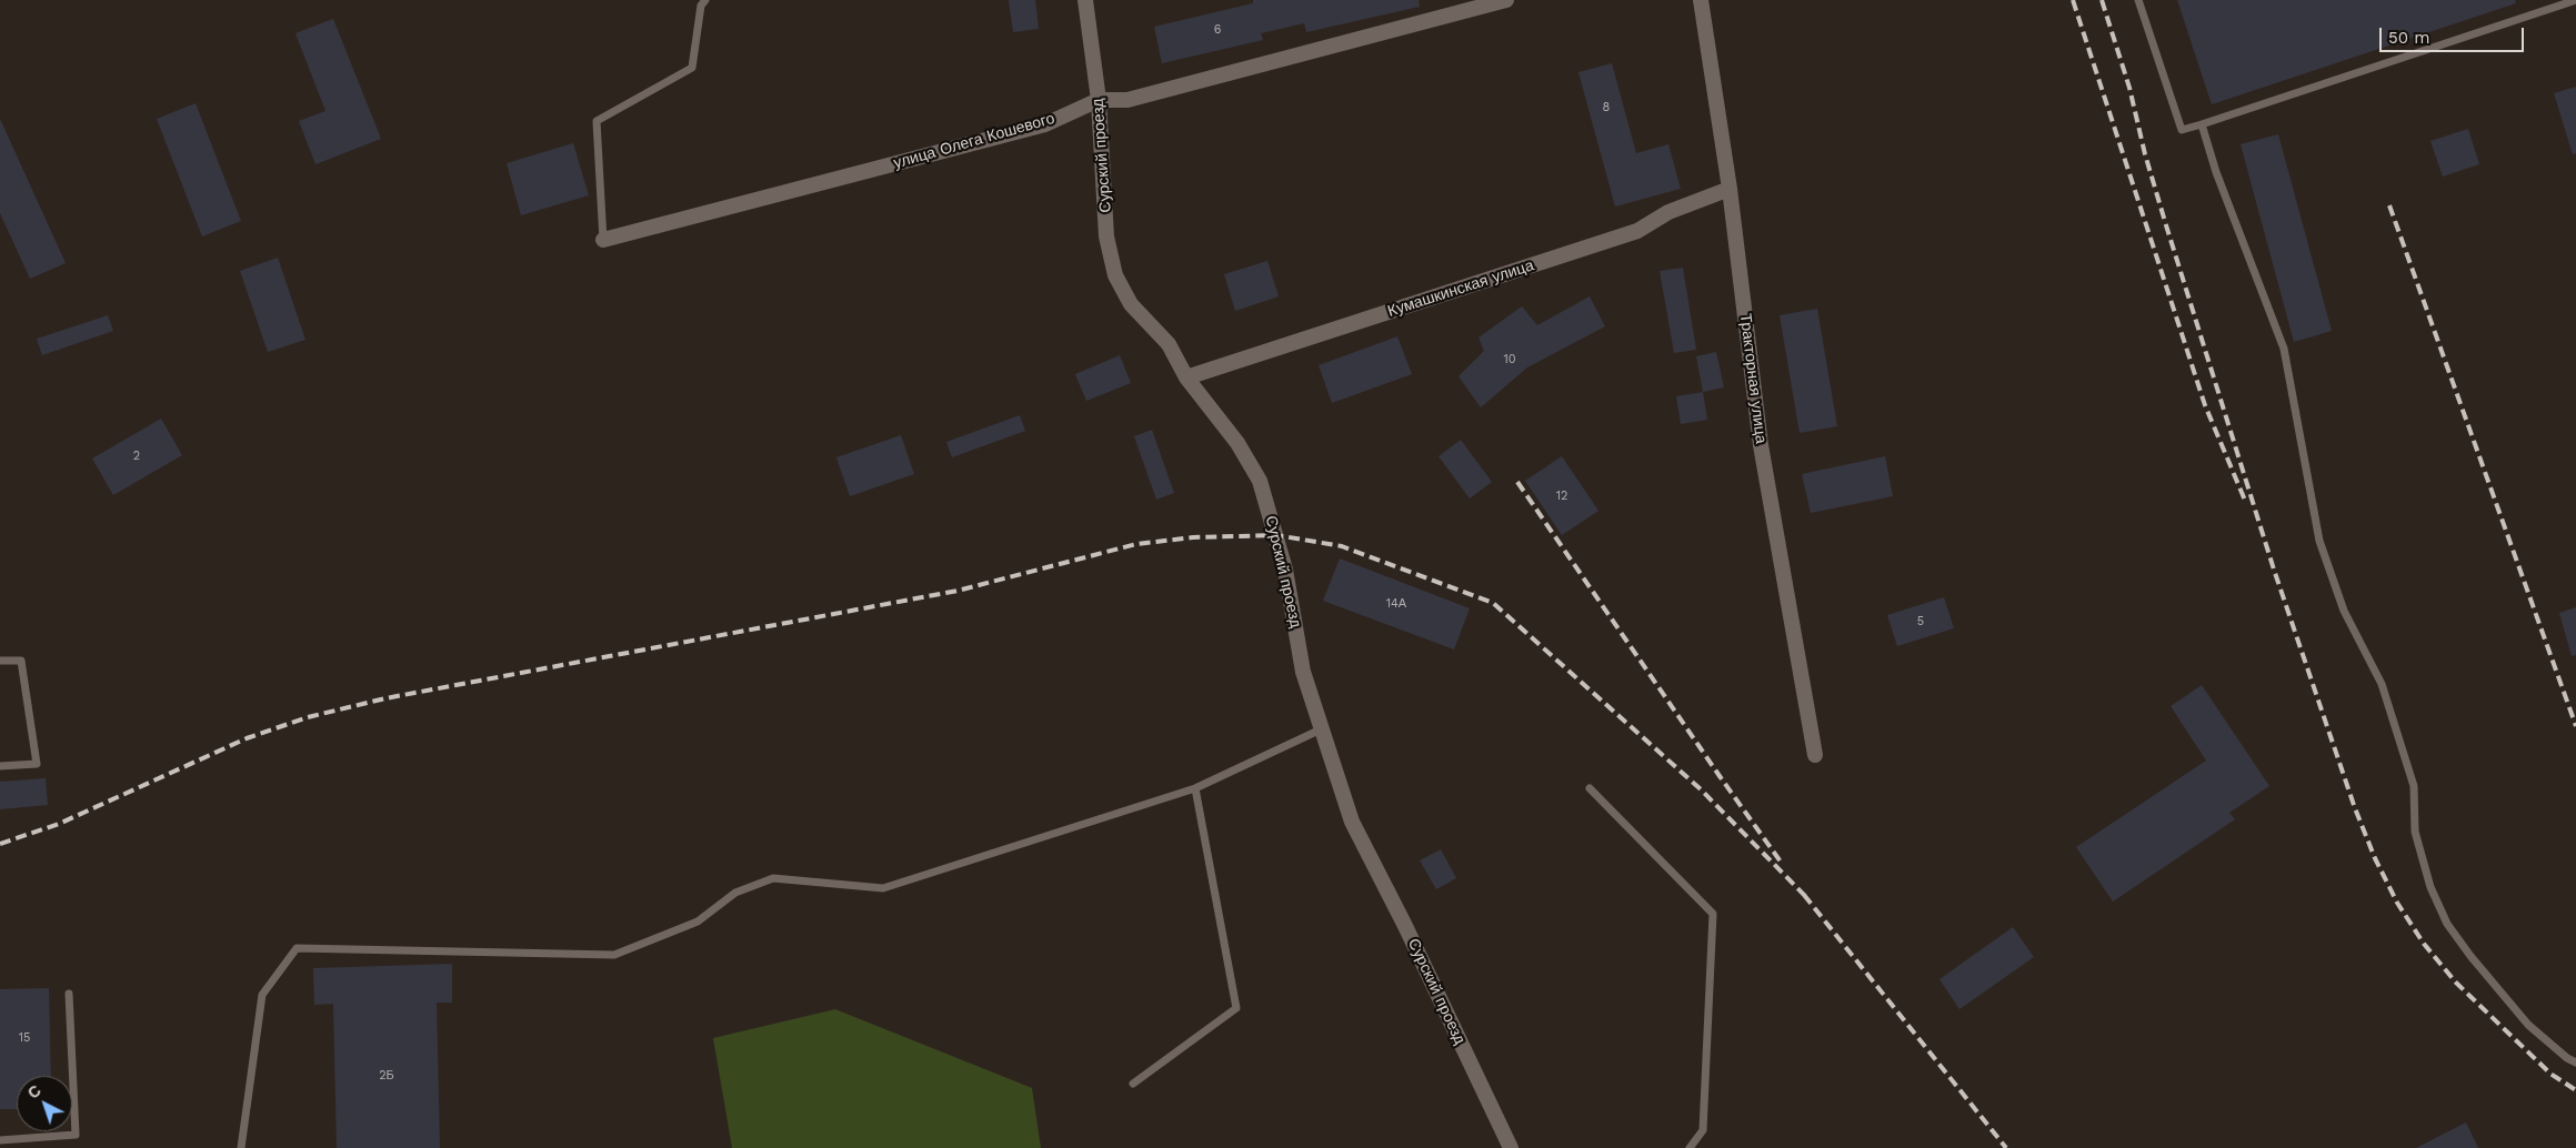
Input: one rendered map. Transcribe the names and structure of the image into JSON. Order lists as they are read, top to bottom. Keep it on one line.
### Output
{"streets":{"street":["улица Олега Кошевого","Сурский проезд","Кумашкинская улица","Тракторная улица"]},"crossings":[["улица Олега Кошевого","Сурский проезд"],["Сурский проезд","Кумашкинская улица"],["Кумашкинская улица","Тракторная улица"]],"house_numbers":["6","8","10","2","12","14А","5","15","2Б"],"scale_bar":"50 m","north":"top left"}
